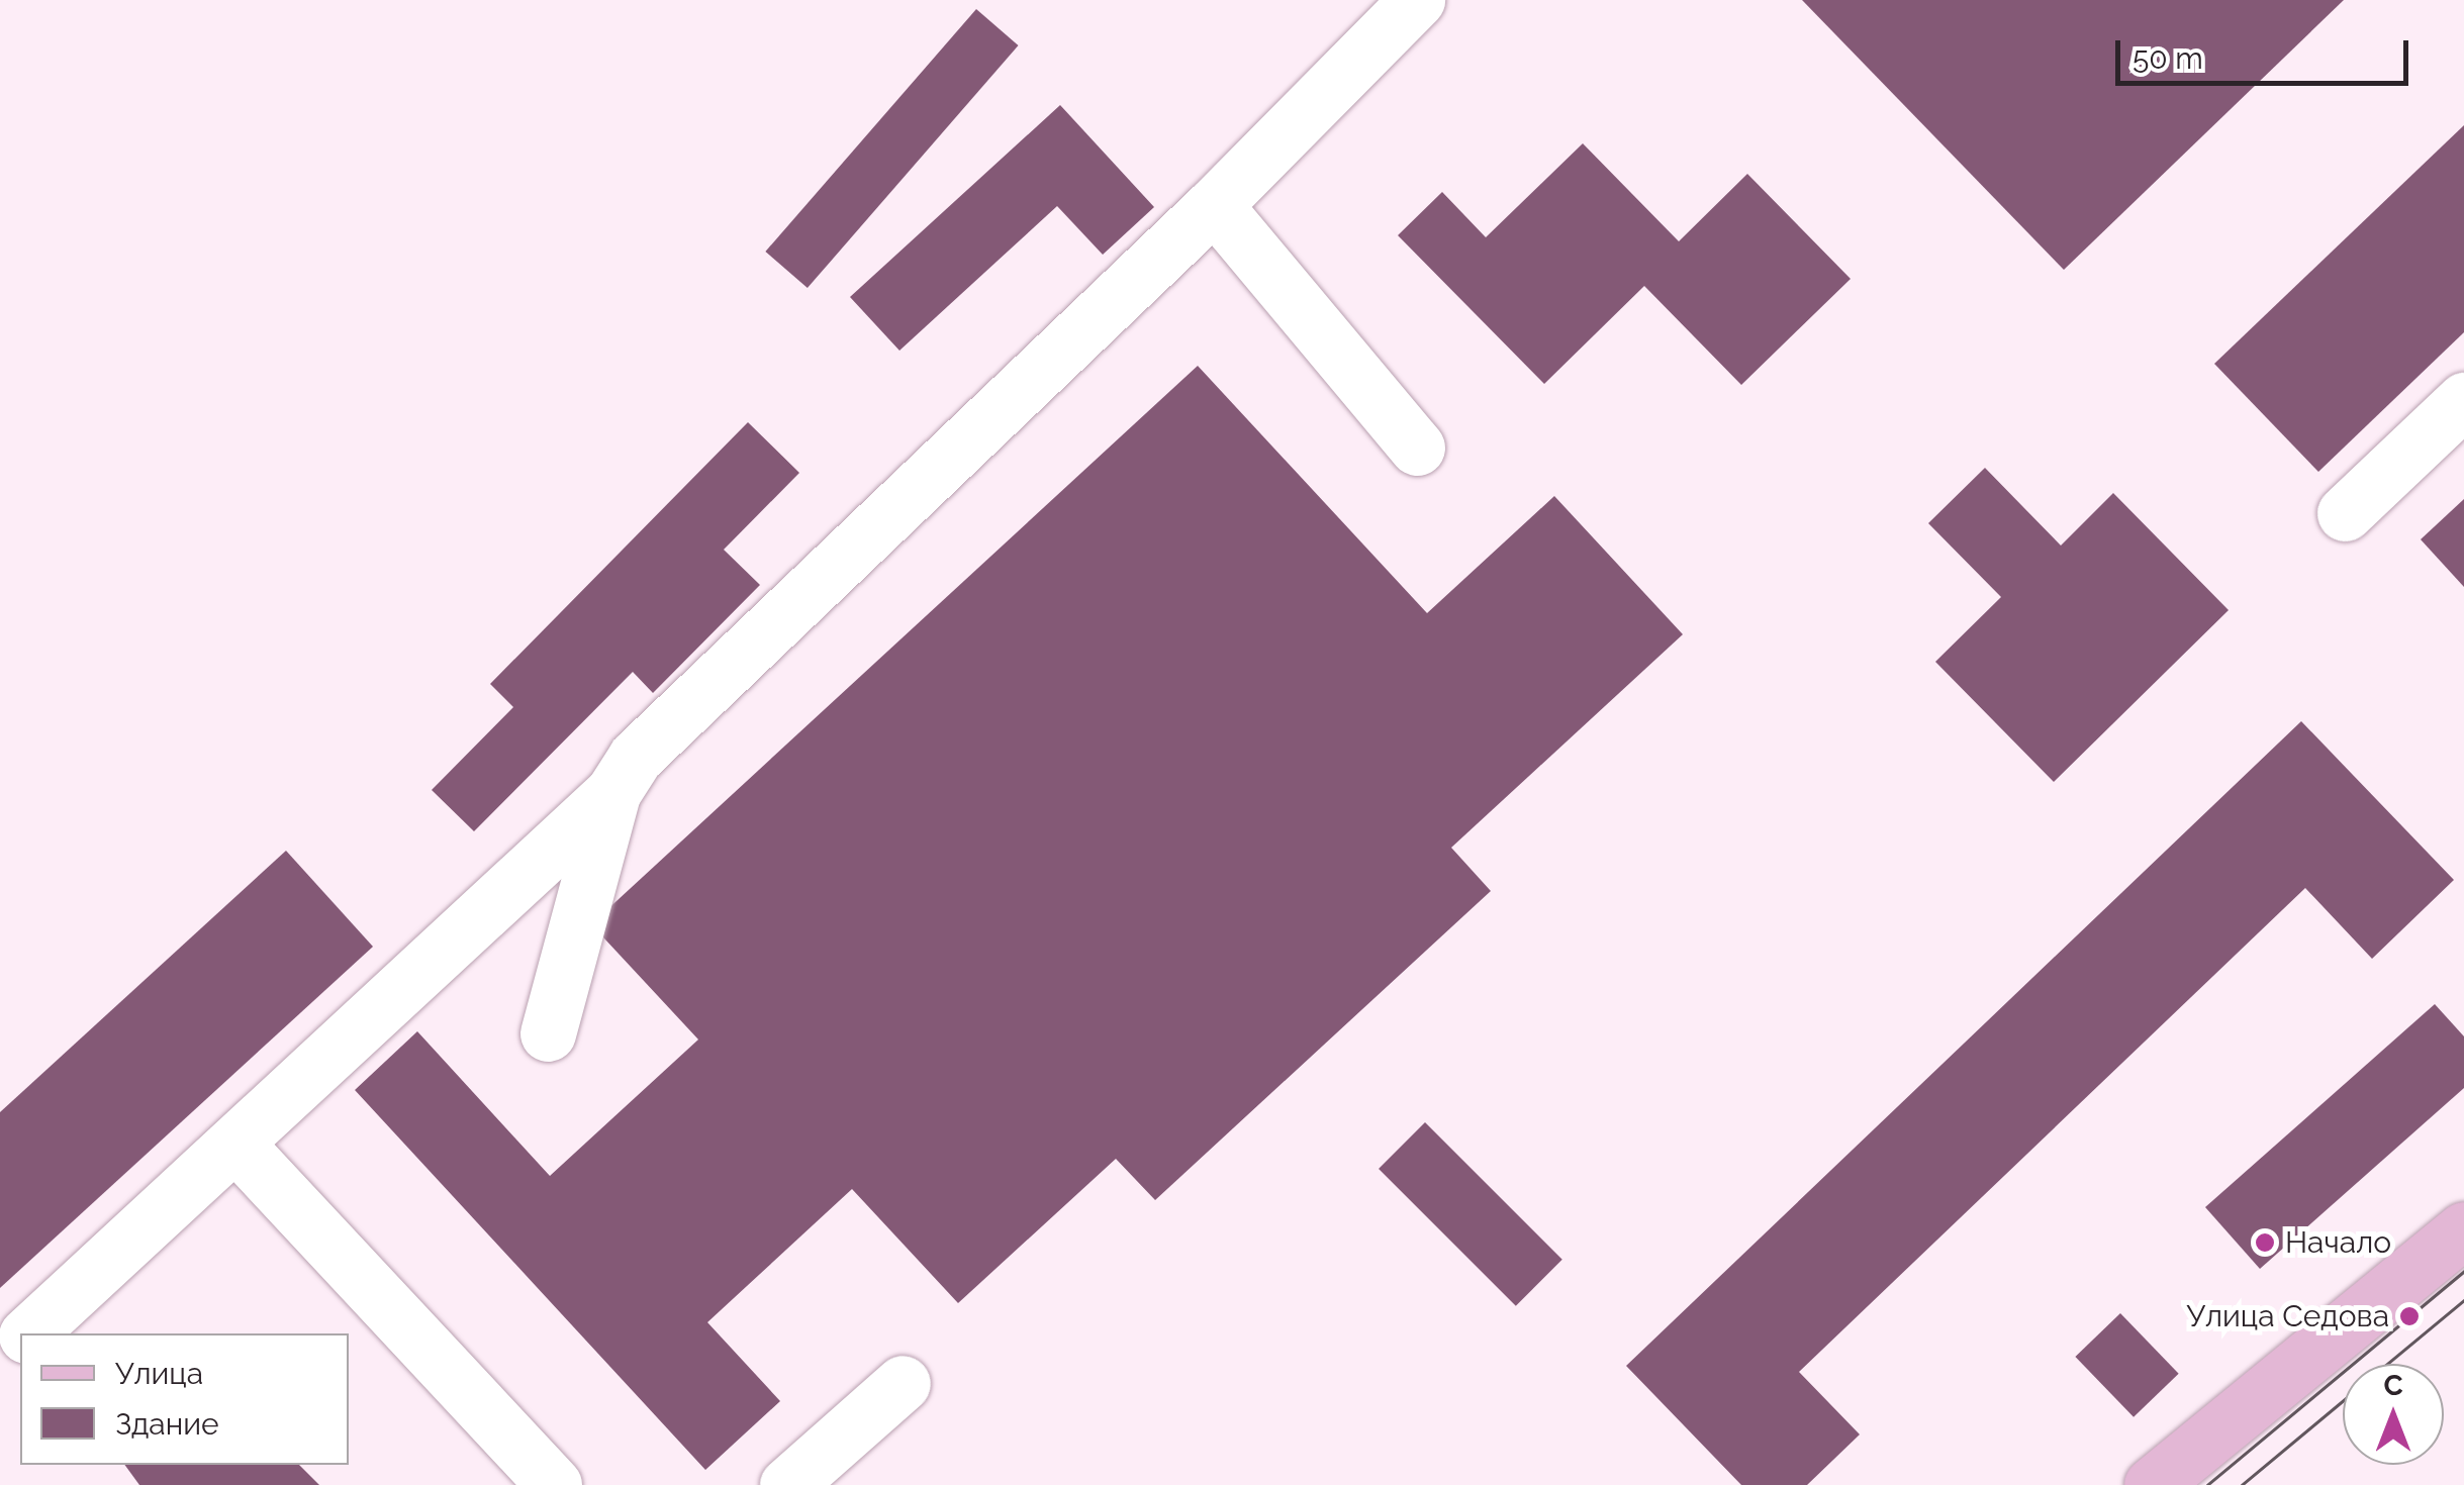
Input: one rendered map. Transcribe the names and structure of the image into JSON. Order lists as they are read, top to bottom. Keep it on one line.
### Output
{"places":["Начало","Улица Седова"],"legend":["Улица","Здание"],"scale_bar":"50 m","north":"top"}
